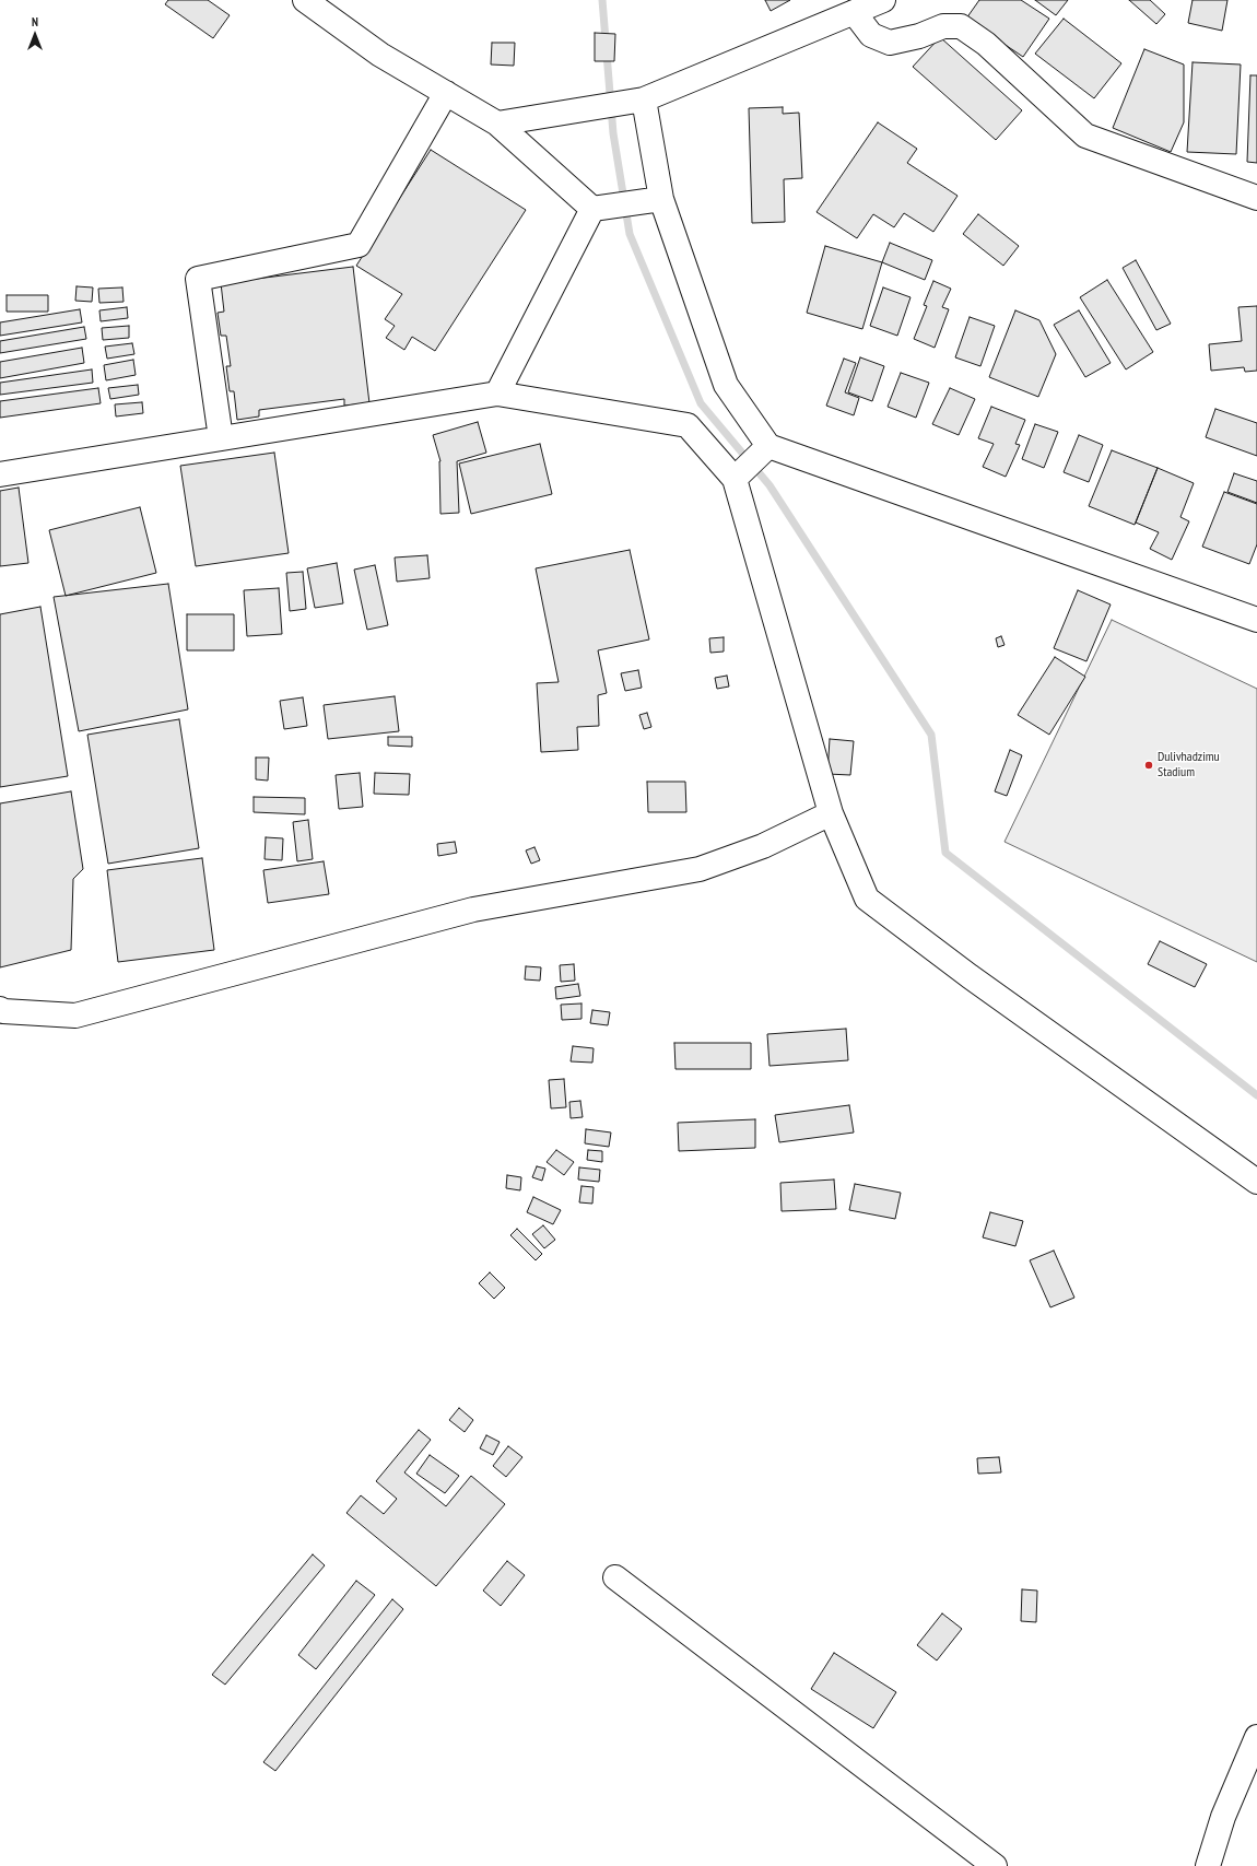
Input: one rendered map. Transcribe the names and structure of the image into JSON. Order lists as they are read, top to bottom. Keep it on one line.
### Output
{"places":["Dulivhadzimu Stadium"],"north":"top"}
